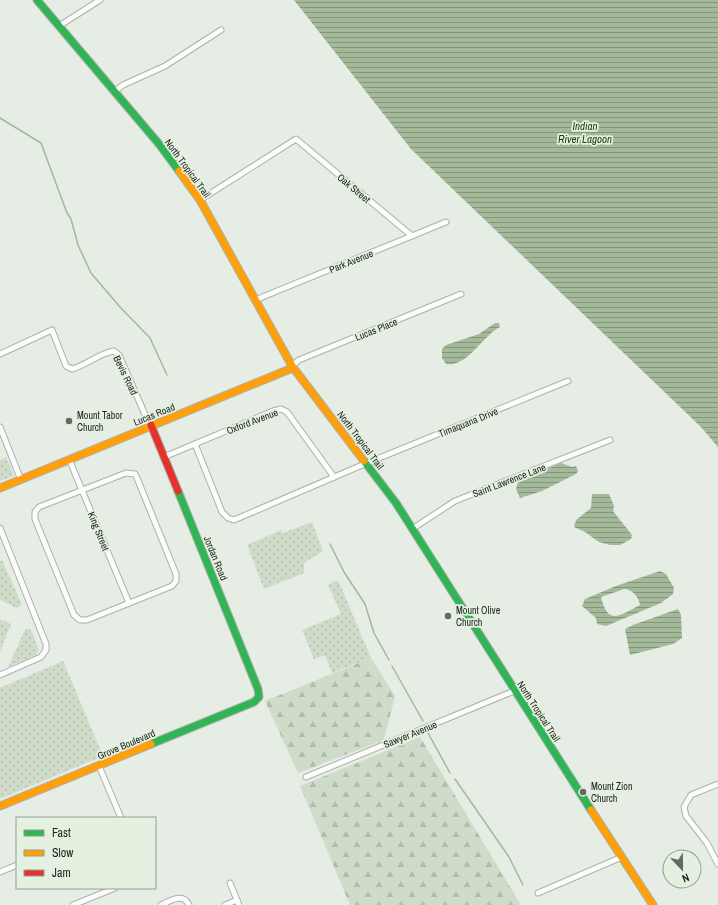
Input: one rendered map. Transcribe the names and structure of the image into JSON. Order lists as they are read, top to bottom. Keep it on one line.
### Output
{"streets":{"street":["North Tropical Trail","Oak Street","Park Avenue","Lucas Place","Bevis Road","Lucas Road","Oxford Avenue","Timaquana Drive","Saint Lawrence Lane","King Street","Jordan Road","Sawyer Avenue","Grove Boulevard"]},"crossings":[["North Tropical Trail","Oak Street"],["North Tropical Trail","Park Avenue"],["North Tropical Trail","Lucas Place"],["North Tropical Trail","Lucas Road"],["North Tropical Trail","Timaquana Drive"],["North Tropical Trail","Saint Lawrence Lane"],["North Tropical Trail","Sawyer Avenue"],["Oak Street","Park Avenue"],["Lucas Place","Lucas Road"],["Bevis Road","Lucas Road"],["Bevis Road","Jordan Road"],["Lucas Road","King Street"],["Lucas Road","Jordan Road"],["Oxford Avenue","Timaquana Drive"],["Oxford Avenue","Jordan Road"],["Jordan Road","Grove Boulevard"]],"water":["Indian River Lagoon"],"places":["Mount Tabor Church","Mount Olive Church","Mount Zion Church"],"legend":["Fast","Slow","Jam"],"north":"bottom"}
